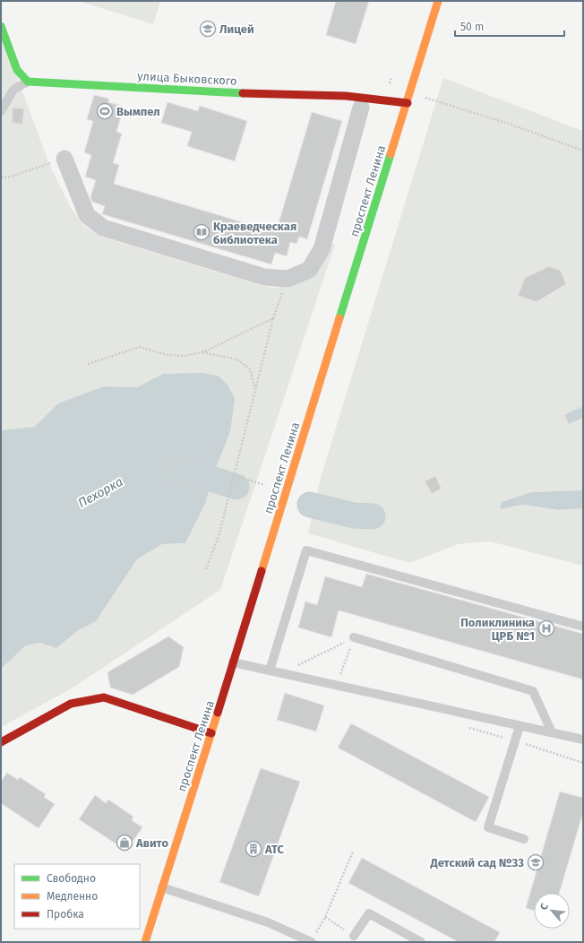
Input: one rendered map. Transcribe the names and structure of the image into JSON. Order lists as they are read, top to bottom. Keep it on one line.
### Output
{"streets":{"main road":["улица Быковского","проспект Ленина"]},"crossings":[["улица Быковского","проспект Ленина"]],"water":["Пехорка"],"places":{"school or university":["Лицей","Детский сад №33"],"sports":["Вымпел"],"library":["Краеведческая библиотека"],"hospital":["Поликлиника ЦРБ №1"],"shop":["Авито"],"building":["АТС"]},"legend":["Свободно","Медленно","Пробка"],"scale_bar":"50 m","north":"top left"}
